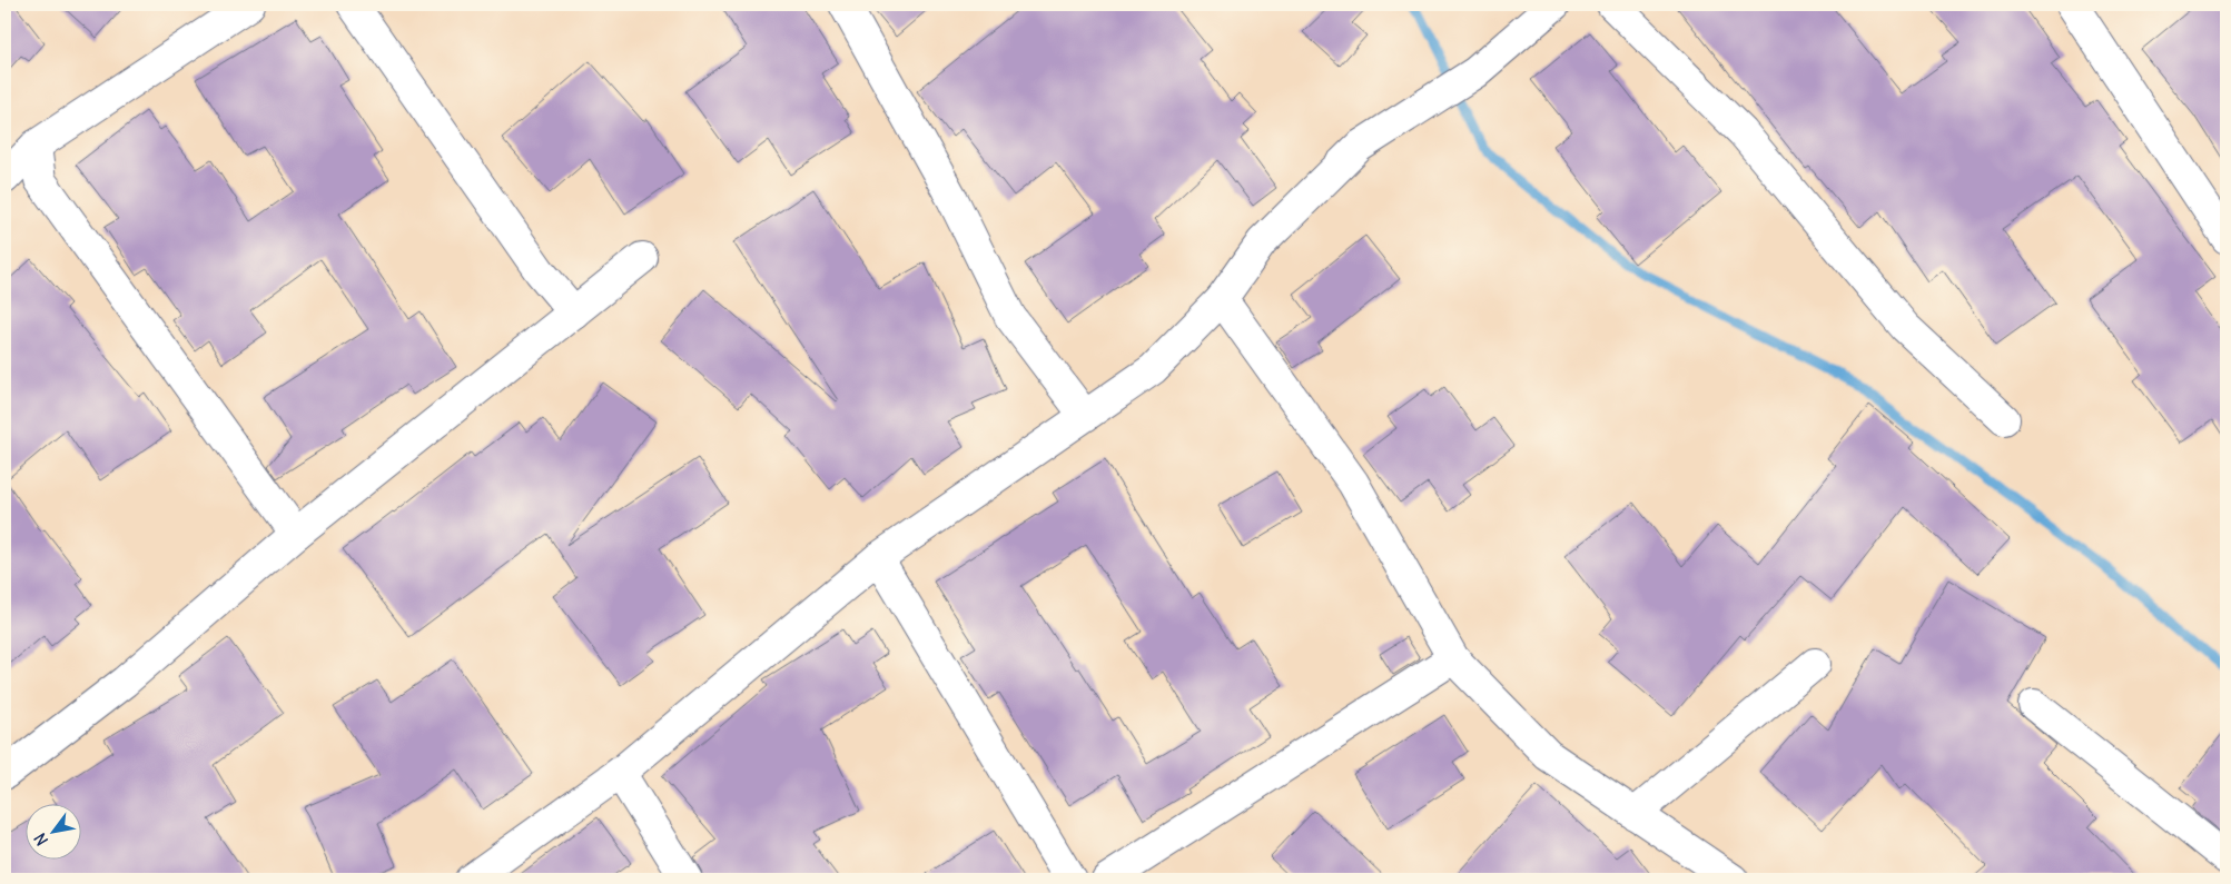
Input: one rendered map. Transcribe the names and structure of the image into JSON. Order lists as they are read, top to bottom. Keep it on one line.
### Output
{"north":"bottom left"}
